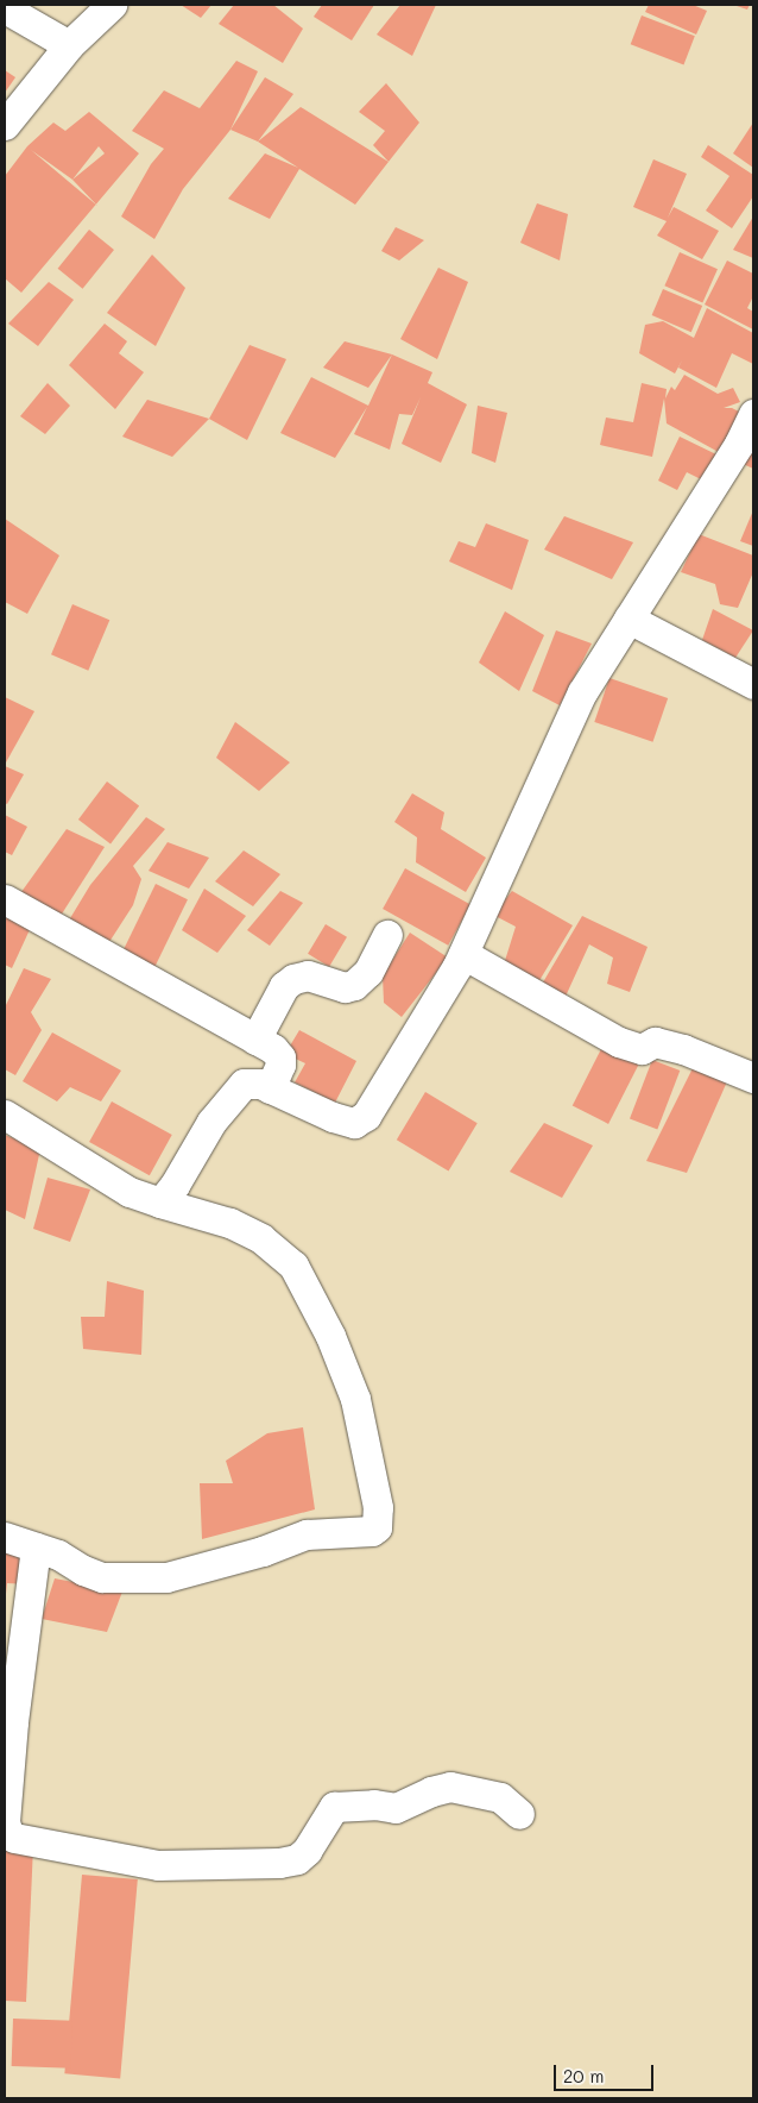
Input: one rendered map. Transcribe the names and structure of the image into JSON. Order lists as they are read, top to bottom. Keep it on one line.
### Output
{"scale_bar":"20 m"}
